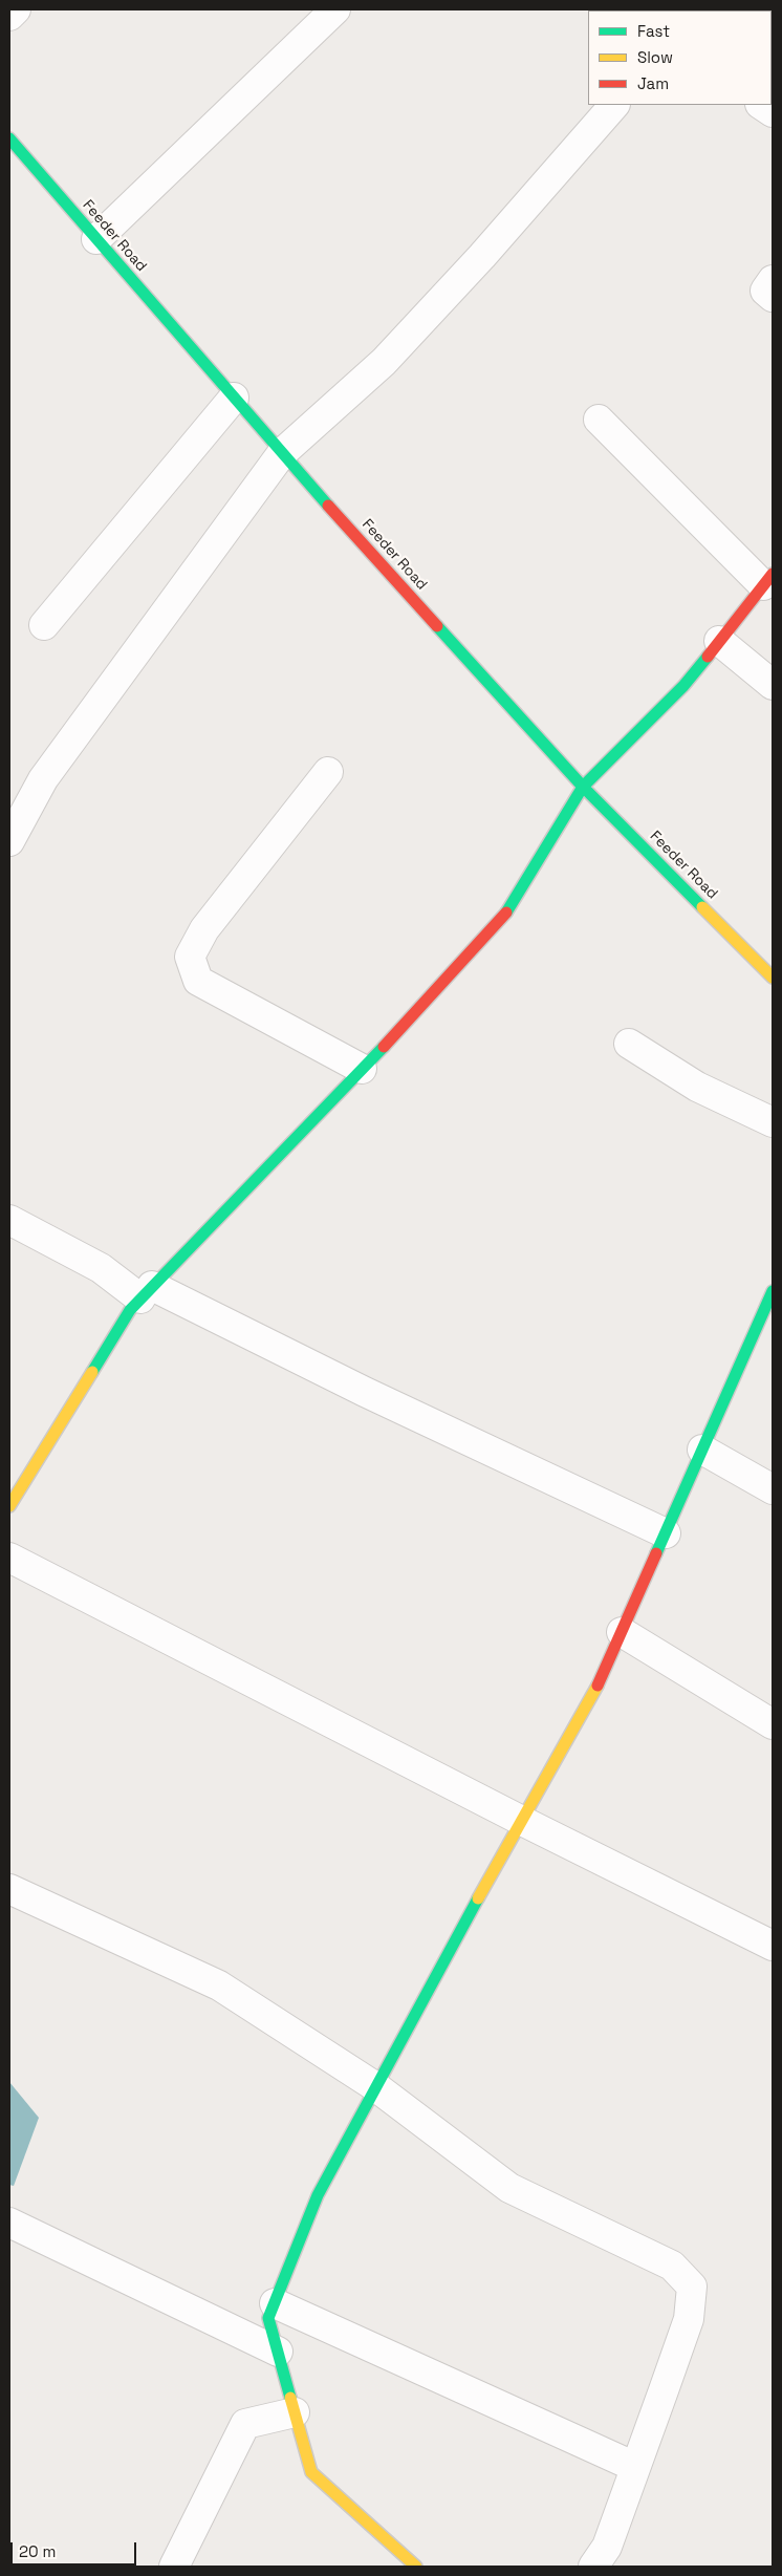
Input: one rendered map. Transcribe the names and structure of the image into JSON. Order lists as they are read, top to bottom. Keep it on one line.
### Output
{"streets":{"street":["Feeder Road"]},"legend":["Fast","Slow","Jam"],"scale_bar":"20 m"}
